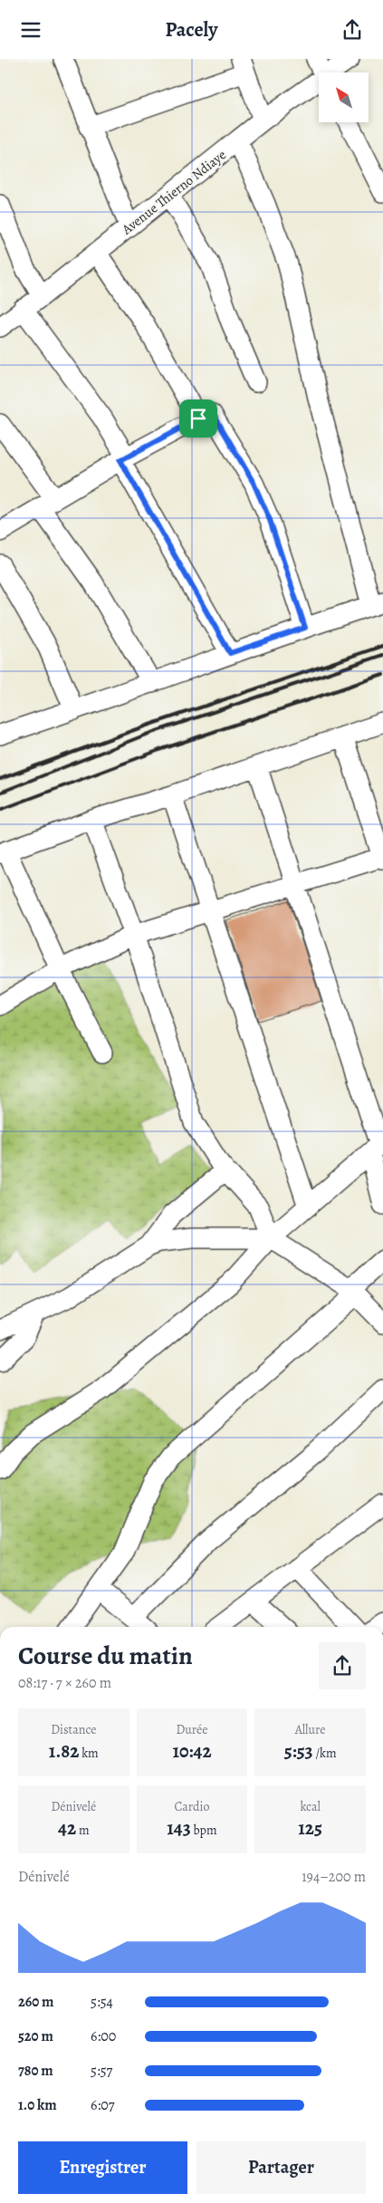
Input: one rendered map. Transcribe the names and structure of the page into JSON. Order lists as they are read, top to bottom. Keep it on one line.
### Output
{"streets":{"street":["Avenue Thierno Ndiaye"]},"north":"top left","page":{"header":"Pacely","heading":["Course du matin","08:17 · 7 × 260 m"],"stats":[["Distance","1.82 km"],["Durée","10:42"],["Allure","5:53 /km"],["Dénivelé","42 m"],["Cardio","143 bpm"],["kcal","125"]],"chart":["Dénivelé","194–200 m"],"list":[{"name":"260 m","note":"5:54"},{"name":"520 m","note":"6:00"},{"name":"780 m","note":"5:57"},{"name":"1.0 km","note":"6:07"}],"buttons":["Enregistrer","Partager"]}}
